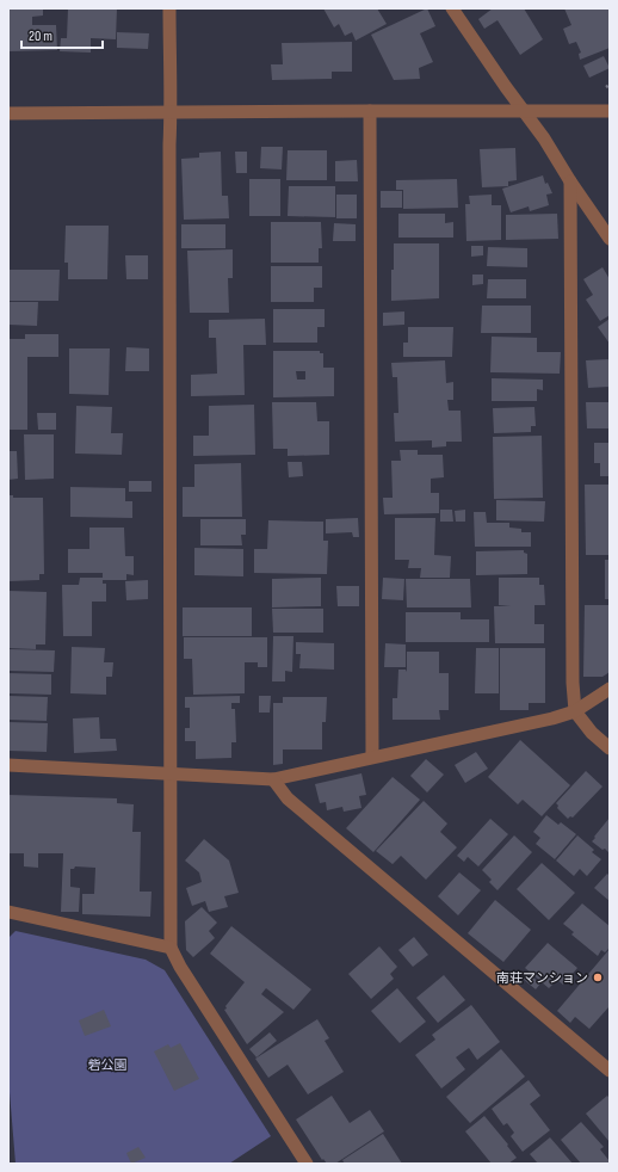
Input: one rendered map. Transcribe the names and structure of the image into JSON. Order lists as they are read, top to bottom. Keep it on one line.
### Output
{"parks":["砦公園"],"places":["南荘マンション"],"scale_bar":"20 m"}
